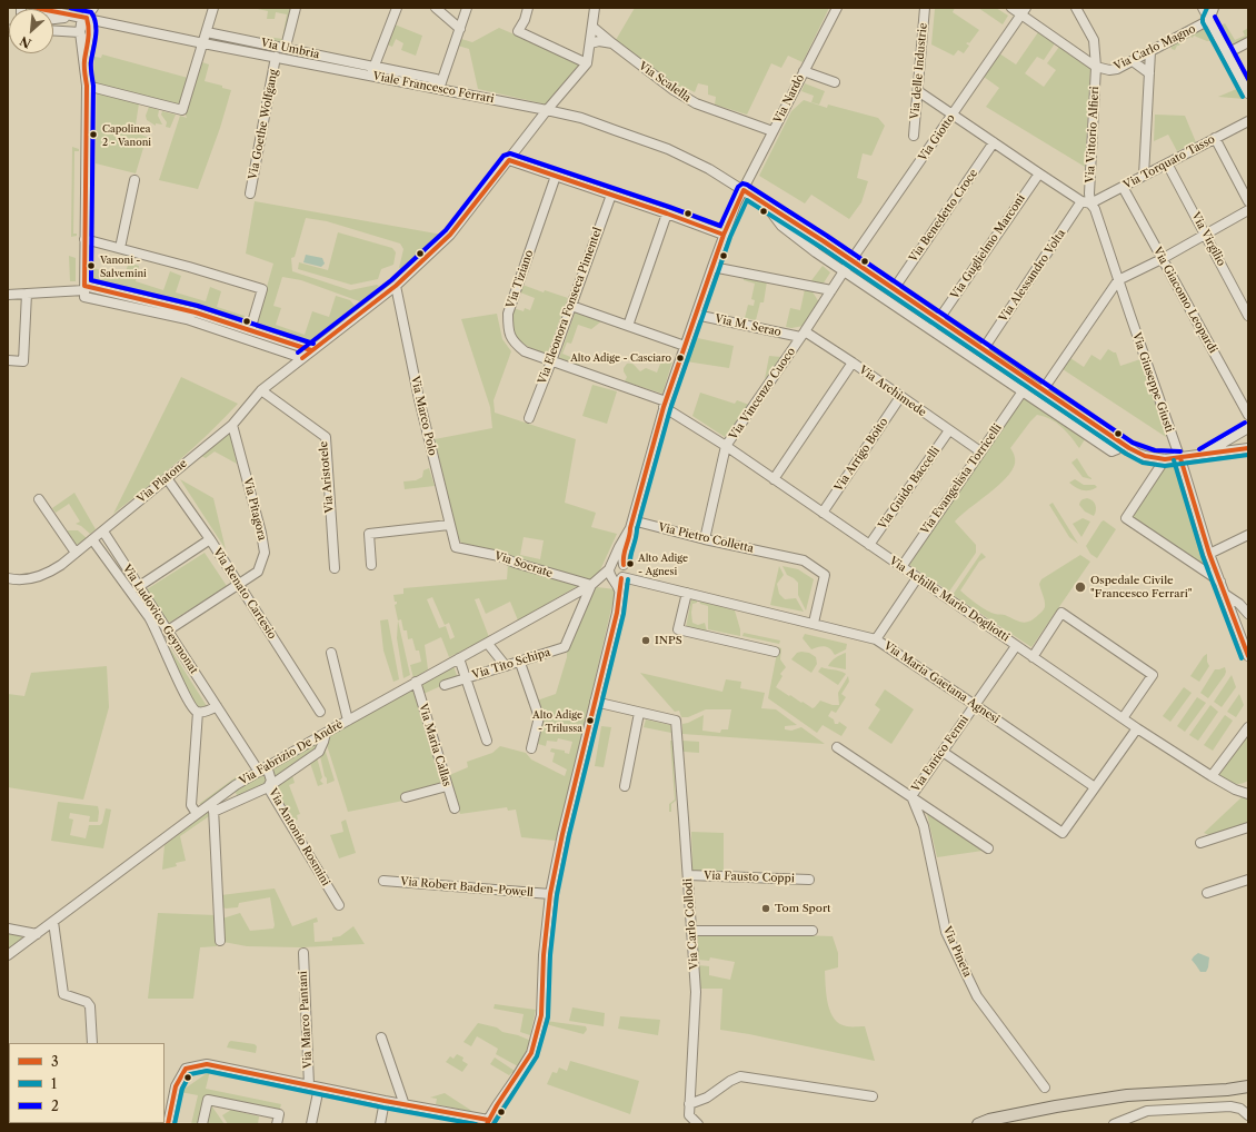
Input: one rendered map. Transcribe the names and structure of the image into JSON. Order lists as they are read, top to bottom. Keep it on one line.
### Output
{"streets":{"street":["Via Carlo Magno","Via Umbria","Via delle Industrie","Via Scalella","Viale Francesco Ferrari","Via Nardò","Via Goethe Wolfgang","Via Vittorio Alfieri","Via Giotto","Via Torquato Tasso","Via Benedetto Croce","Via Virgilio","Via Guglielmo Marconi","Via Alessandro Volta","Via Tiziano","Via Giacomo Leopardi","Via Eleonora Fonseca Pimentel","Via M. Serao","Via Giuseppe Giusti","Via Archimede","Via Vincenzo Cuoco","Via Marco Polo","Via Arrigo Boito","Via Aristotele","Via Evangelista Torricelli","Via Platone","Via Guido Baccelli","Via Pitagora","Via Pietro Colletta","Via Socrate","Via Renato Cartesio","Via Achille Mario Dogliotti","Via Ludovico Geymonat","Via Tito Schipa","Via Maria Gaetana Agnesi","Via Maria Callas","Via Fabrizio De Andrè","Via Enrico Fermi","Via Antonio Rosmini","Via Fausto Coppi","Via Robert Baden-Powell","Via Carlo Collodi","Via Pineta","Via Marco Pantani"]},"crossings":[["Via Carlo Magno","Via Vittorio Alfieri"],["Via Carlo Magno","Via Giotto"],["Via Scalella","Via Nardò"],["Viale Francesco Ferrari","Via Nardò"],["Viale Francesco Ferrari","Via Goethe Wolfgang"],["Viale Francesco Ferrari","Via Giotto"],["Viale Francesco Ferrari","Via Benedetto Croce"],["Viale Francesco Ferrari","Via Guglielmo Marconi"],["Viale Francesco Ferrari","Via Alessandro Volta"],["Viale Francesco Ferrari","Via Giuseppe Giusti"],["Viale Francesco Ferrari","Via Vincenzo Cuoco"],["Viale Francesco Ferrari","Via Evangelista Torricelli"],["Viale Francesco Ferrari","Via Platone"],["Via Nardò","Via Tiziano"],["Via Nardò","Via M. Serao"],["Via Nardò","Via Pietro Colletta"],["Via Nardò","Via Achille Mario Dogliotti"],["Via Vittorio Alfieri","Via Torquato Tasso"],["Via Vittorio Alfieri","Via Alessandro Volta"],["Via Vittorio Alfieri","Via Giuseppe Giusti"],["Via Giotto","Via Vincenzo Cuoco"],["Via Torquato Tasso","Via Virgilio"],["Via Torquato Tasso","Via Alessandro Volta"],["Via Torquato Tasso","Via Giacomo Leopardi"],["Via Torquato Tasso","Via Giuseppe Giusti"],["Via Alessandro Volta","Via Giuseppe Giusti"],["Via Tiziano","Via Eleonora Fonseca Pimentel"],["Via Tiziano","Via Achille Mario Dogliotti"],["Via M. Serao","Via Archimede"],["Via M. Serao","Via Vincenzo Cuoco"],["Via Archimede","Via Vincenzo Cuoco"],["Via Archimede","Via Arrigo Boito"],["Via Archimede","Via Evangelista Torricelli"],["Via Archimede","Via Guido Baccelli"],["Via Vincenzo Cuoco","Via Pietro Colletta"],["Via Vincenzo Cuoco","Via Achille Mario Dogliotti"],["Via Marco Polo","Via Platone"],["Via Marco Polo","Via Socrate"],["Via Arrigo Boito","Via Achille Mario Dogliotti"],["Via Aristotele","Via Platone"],["Via Evangelista Torricelli","Via Achille Mario Dogliotti"],["Via Platone","Via Pitagora"],["Via Platone","Via Renato Cartesio"],["Via Platone","Via Ludovico Geymonat"],["Via Guido Baccelli","Via Achille Mario Dogliotti"],["Via Pitagora","Via Renato Cartesio"],["Via Pitagora","Via Ludovico Geymonat"],["Via Pietro Colletta","Via Maria Gaetana Agnesi"],["Via Socrate","Via Tito Schipa"],["Via Socrate","Via Fabrizio De Andrè"],["Via Achille Mario Dogliotti","Via Enrico Fermi"],["Via Ludovico Geymonat","Via Fabrizio De Andrè"],["Via Ludovico Geymonat","Via Antonio Rosmini"],["Via Tito Schipa","Via Fabrizio De Andrè"],["Via Maria Gaetana Agnesi","Via Fabrizio De Andrè"],["Via Maria Gaetana Agnesi","Via Enrico Fermi"],["Via Maria Callas","Via Fabrizio De Andrè"],["Via Fabrizio De Andrè","Via Antonio Rosmini"],["Via Enrico Fermi","Via Pineta"],["Via Fausto Coppi","Via Carlo Collodi"]],"places":["Capolinea 2 - Vanoni","Vanoni - Salvemini","Alto Adige - Casciaro","Alto Adige - Agnesi","Ospedale Civile \"Francesco Ferrari\"","INPS","Alto Adige - Trilussa","Tom Sport"],"lines":["transit line 3","transit line 1","transit line 2"],"legend":["3","1","2"],"north":"bottom left"}
